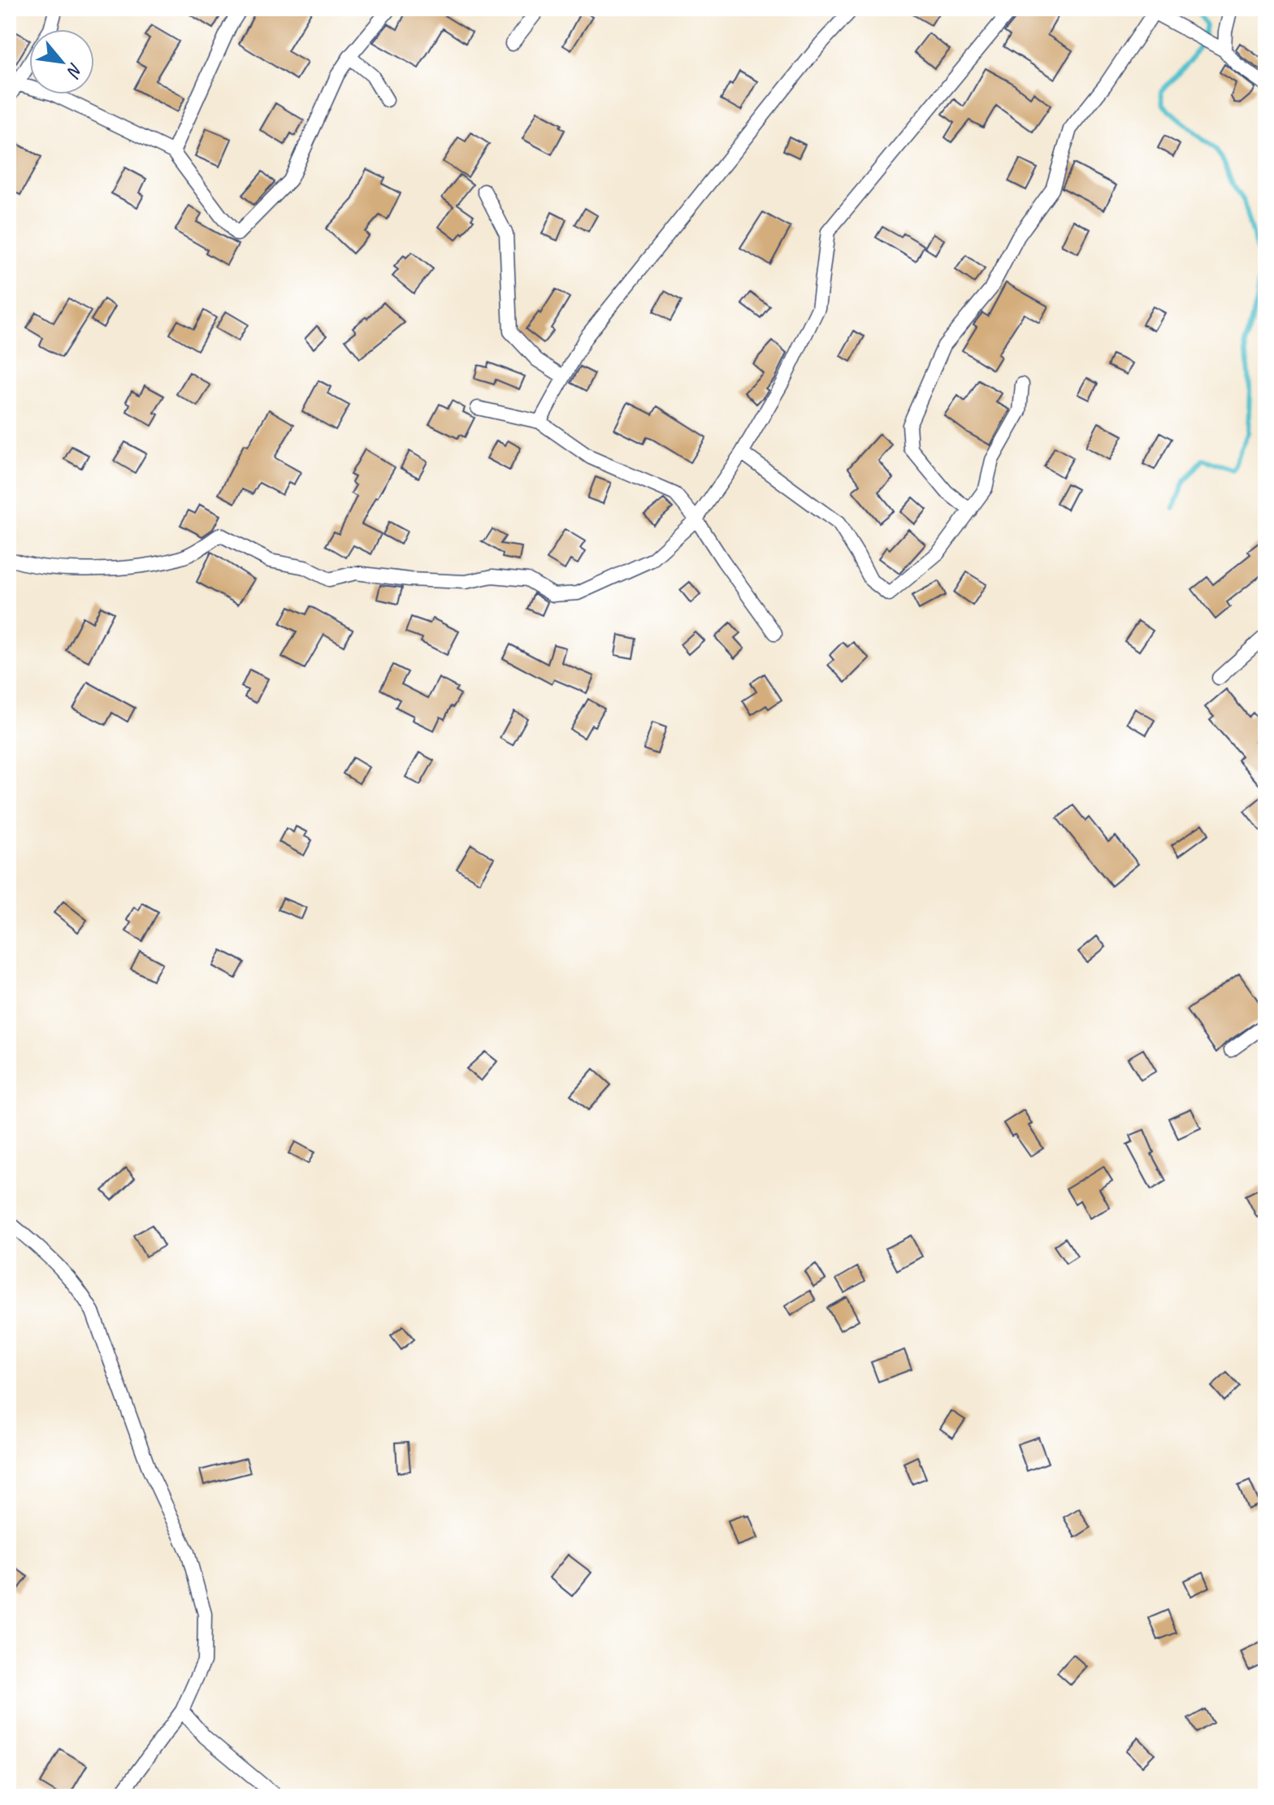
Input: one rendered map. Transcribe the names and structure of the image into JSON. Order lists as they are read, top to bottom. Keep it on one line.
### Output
{"north":"bottom right"}
